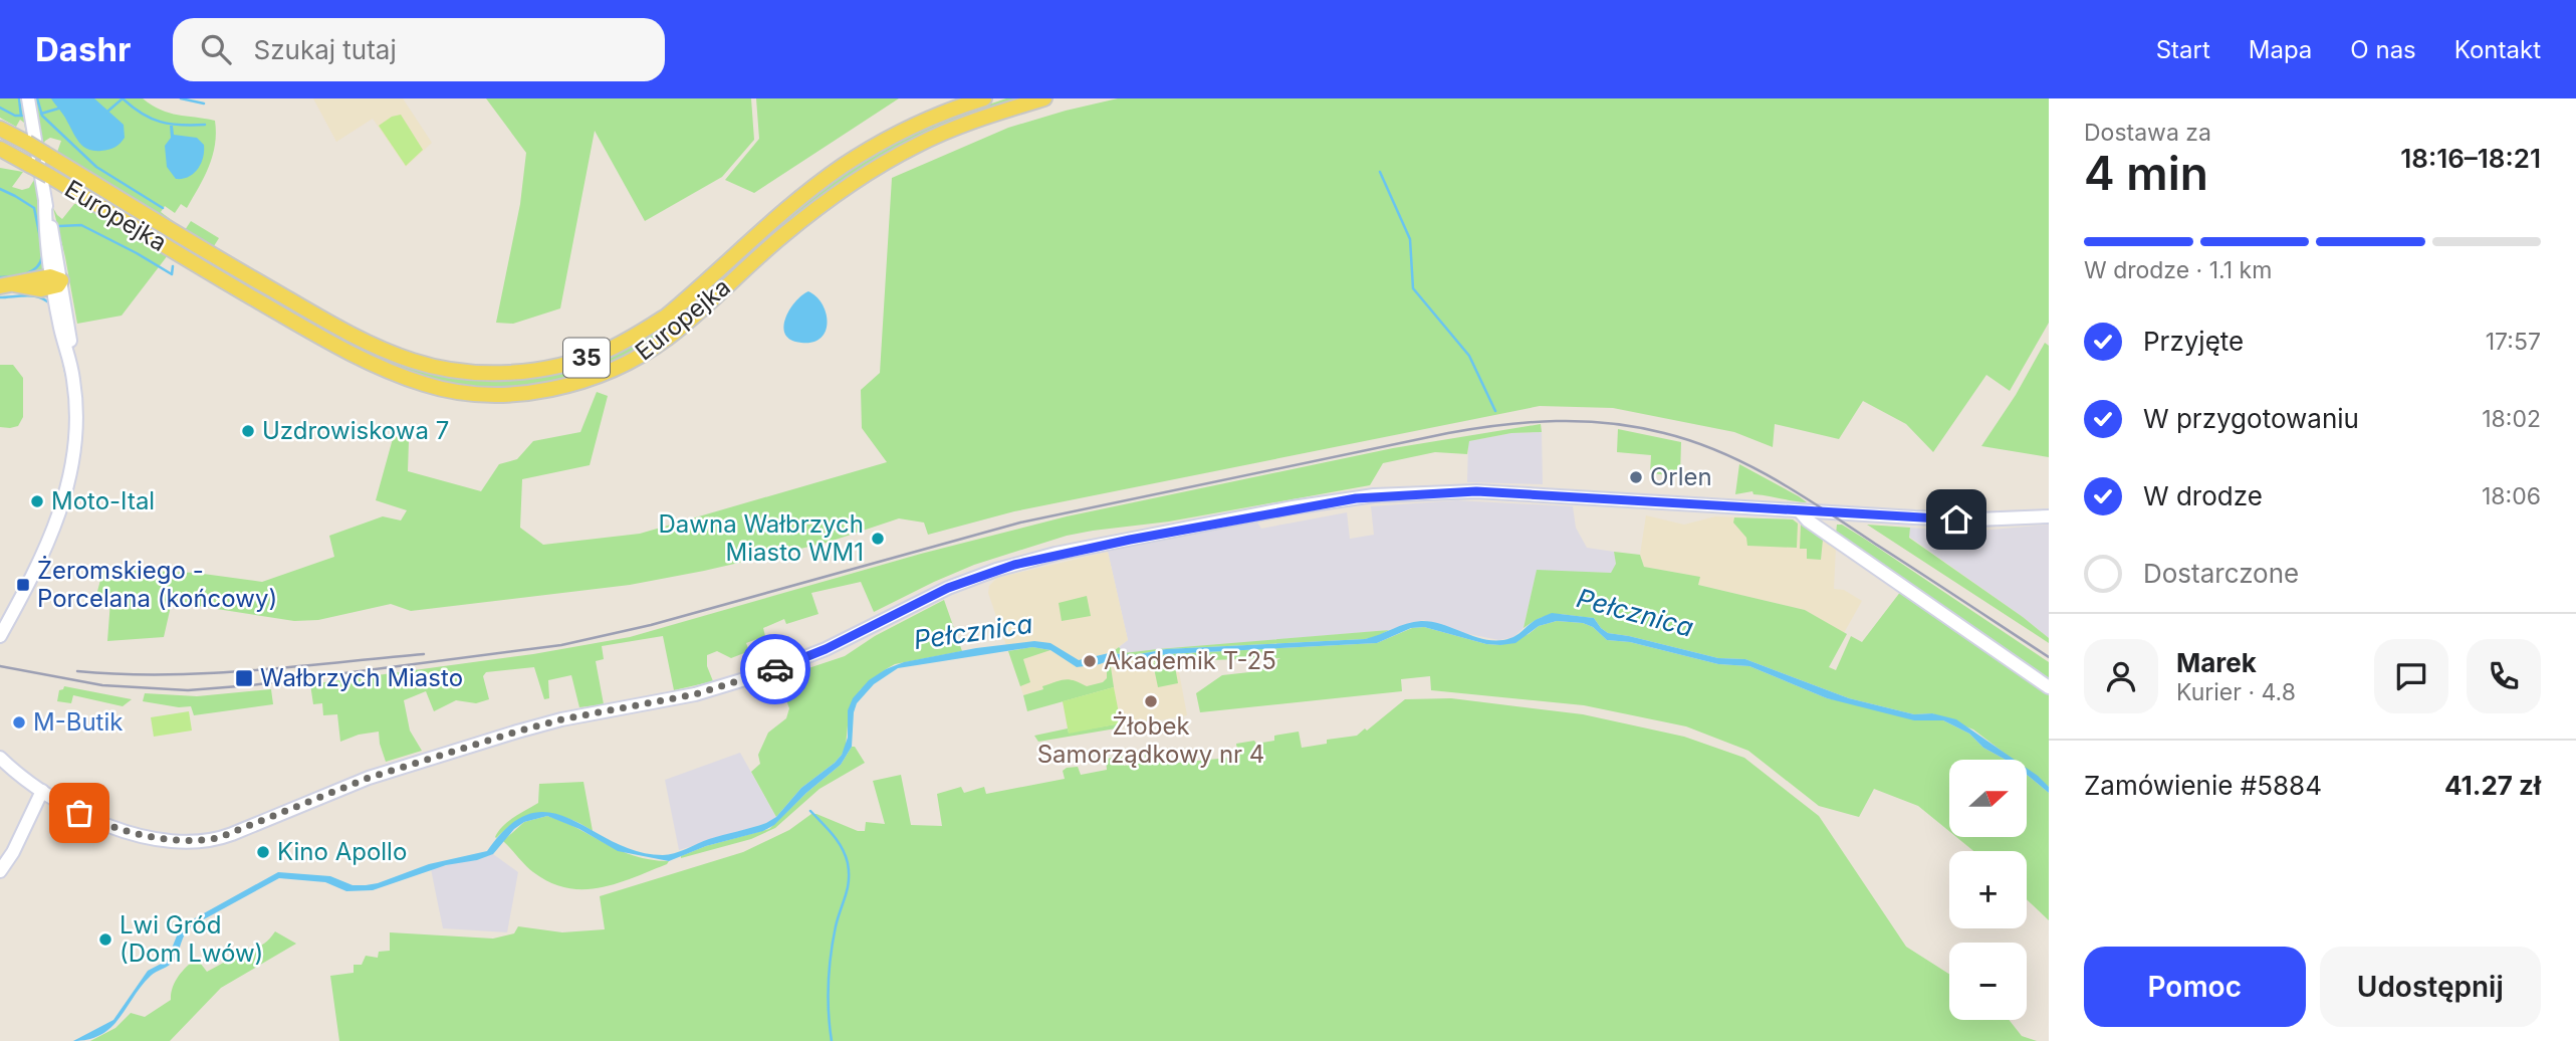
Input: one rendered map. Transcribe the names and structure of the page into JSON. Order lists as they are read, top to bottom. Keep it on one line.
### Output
{"streets":{"main road":["Europejka","35"]},"water":["Pełcznica"],"places":{"other":["Uzdrowiskowa 7","Orlen","Moto-Ital","Dawna Wałbrzych Miasto WM1","Akademik T-25","Żłobek Samorządkowy nr 4","M-Butik","Kino Apollo","Lwi Gród (Dom Lwów)"],"transit":["Żeromskiego - Porcelana (końcowy)","Wałbrzych Miasto"]},"north":"right","page":{"header":"Dashr","search":"Szukaj tutaj","nav":["Start","Mapa","O nas","Kontakt"],"heading":["4 min","Dostawa za","18:16–18:21"],"panel":["Marek","Kurier · 4.8","Zamówienie #5884","41.27 zł"],"bar":"W drodze · 1.1 km","list":[["Przyjęte","17:57"],["W przygotowaniu","18:02"],["W drodze","18:06"],"Dostarczone"],"map_buttons":["+","−"],"buttons":["Pomoc","Udostępnij"]}}
